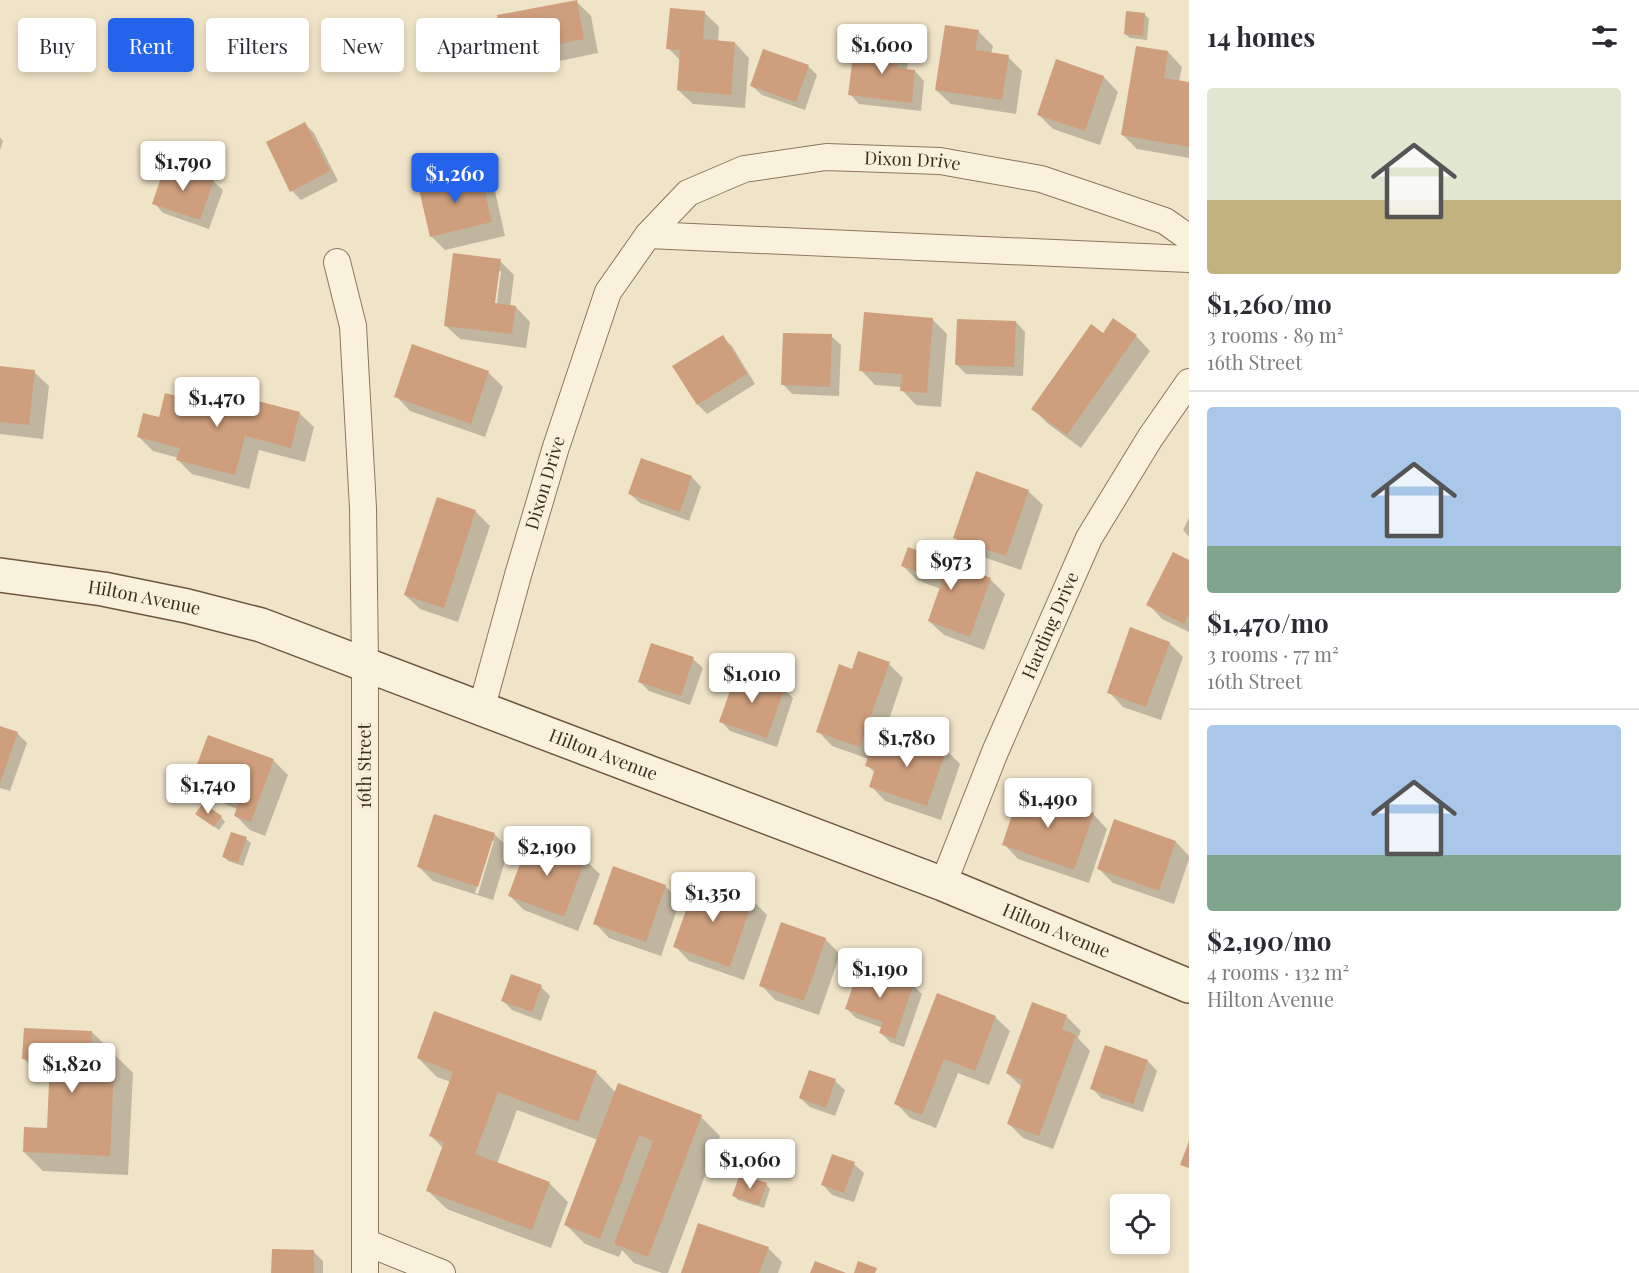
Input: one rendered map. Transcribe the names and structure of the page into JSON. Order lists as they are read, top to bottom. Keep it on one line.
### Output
{"streets":{"street":["Dixon Drive","Hilton Avenue","Harding Drive","16th Street"]},"crossings":[["Dixon Drive","Hilton Avenue"],["Hilton Avenue","Harding Drive"],["Hilton Avenue","16th Street"]],"page":{"heading":"14 homes","chip":["Buy","Rent","Filters","New","Apartment"],"price":["$1,600","$1,790","$1,260","$1,470","$973","$1,010","$1,780","$1,740","$1,490","$2,190","$1,350","$1,190","$1,820","$1,060"],"list":[{"name":"$1,260/mo","note":"3 rooms · 89 m² · 16th Street"},{"name":"$1,470/mo","note":"3 rooms · 77 m² · 16th Street"},{"name":"$2,190/mo","note":"4 rooms · 132 m² · Hilton Avenue"}]}}
